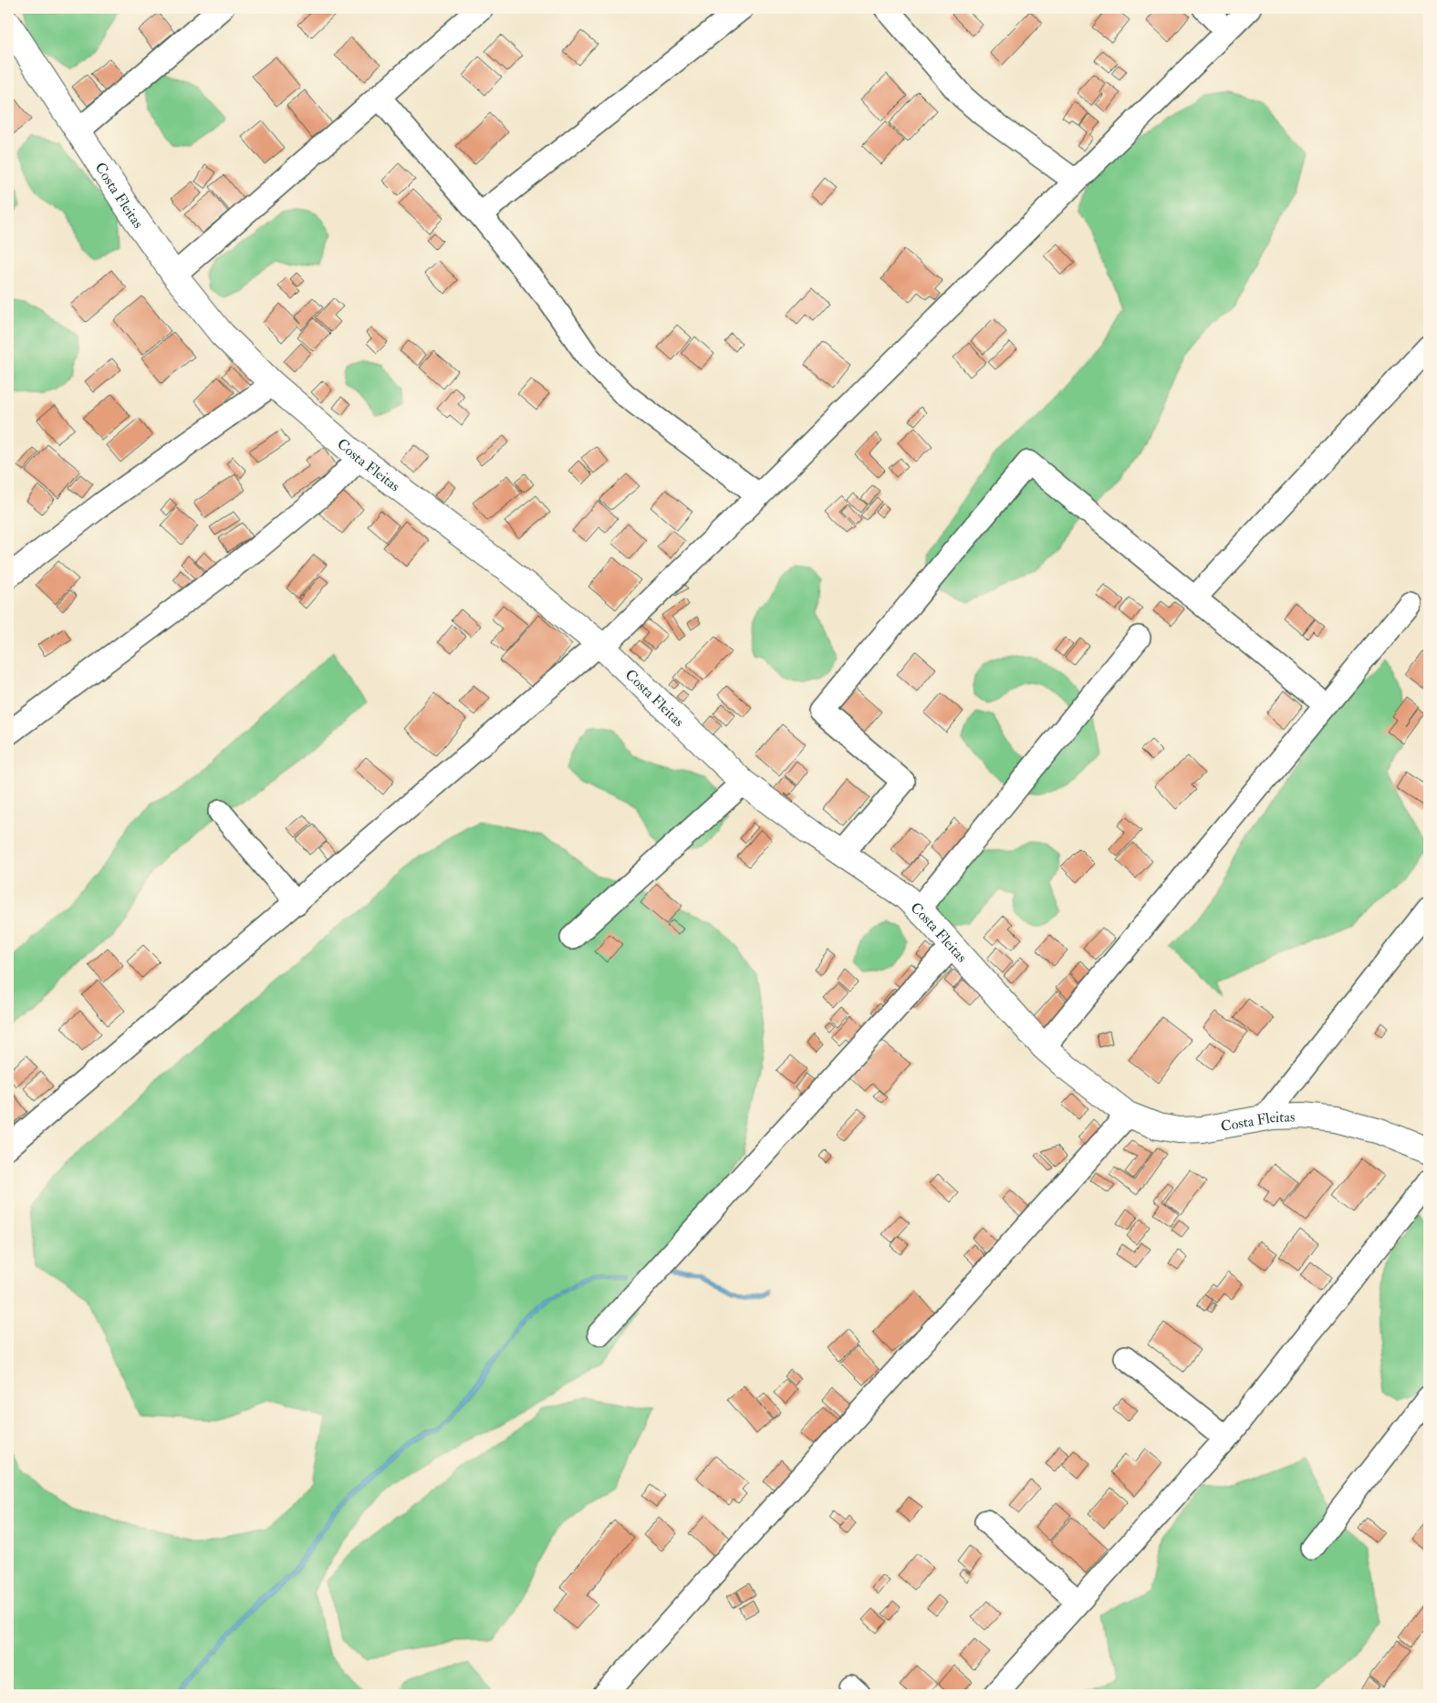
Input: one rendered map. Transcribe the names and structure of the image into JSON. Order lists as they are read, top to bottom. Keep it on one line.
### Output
{"streets":{"main road":["Costa Fleitas"]}}
